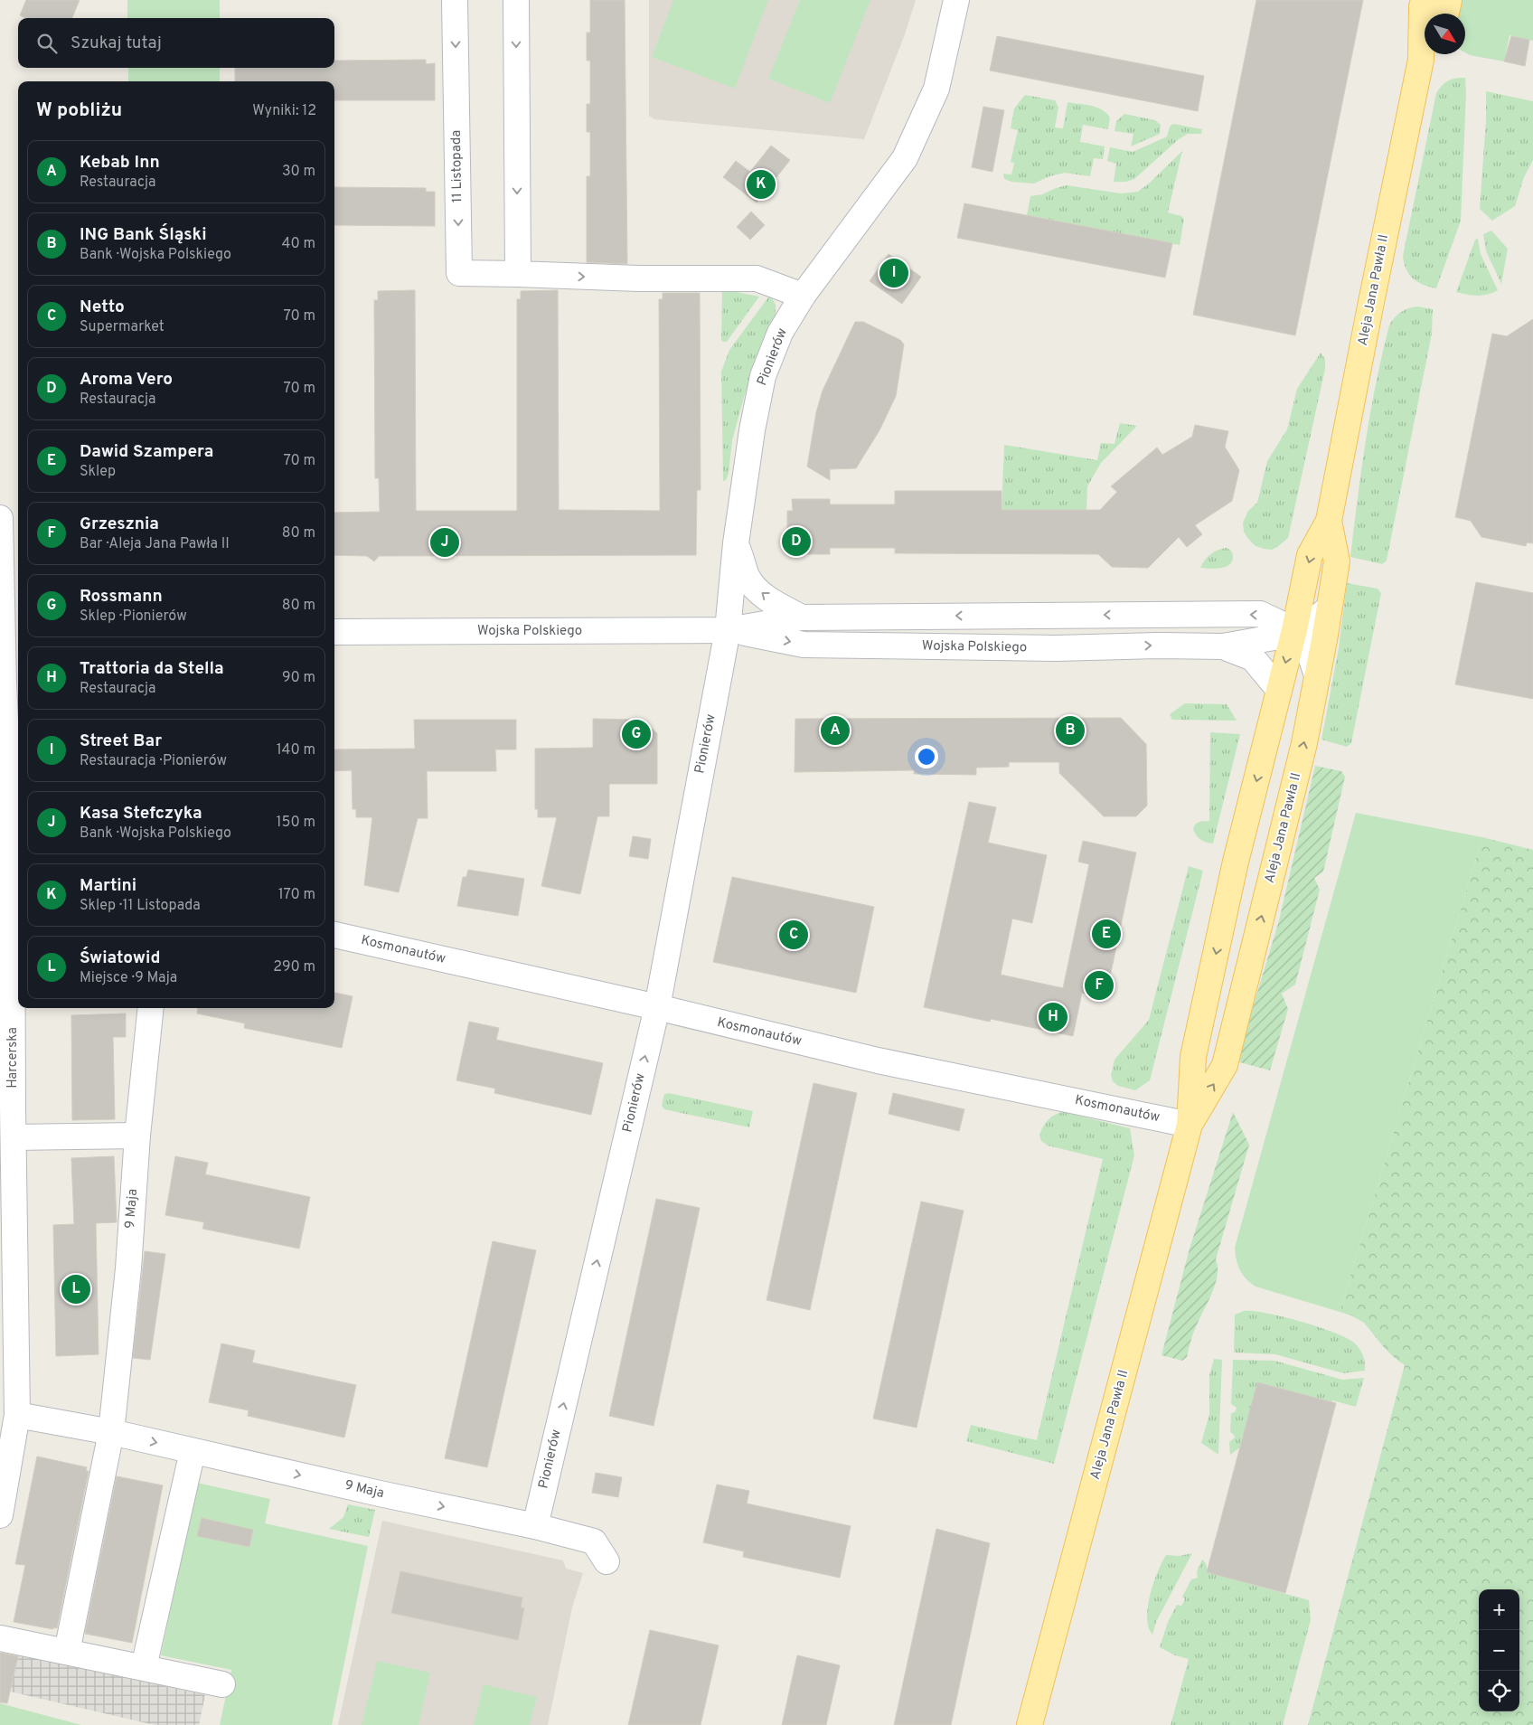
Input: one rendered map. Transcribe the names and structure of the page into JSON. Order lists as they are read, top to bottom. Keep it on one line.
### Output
{"streets":{"main road":["Aleja Jana Pawła II"],"street":["11 Listopada","Pionierów","Wojska Polskiego","Kosmonautów","Harcerska","9 Maja"]},"crossings":[["11 Listopada","Pionierów"],["Aleja Jana Pawła II","Wojska Polskiego"],["Aleja Jana Pawła II","Kosmonautów"],["Pionierów","Wojska Polskiego"],["Pionierów","Kosmonautów"],["Pionierów","9 Maja"],["Harcerska","9 Maja"]],"north":"bottom right","page":{"search":"Szukaj tutaj","heading":["W pobliżu","Wyniki: 12"],"list":[{"mark":"A","name":"Kebab Inn","note":"Restauracja","value":"30 m"},{"mark":"B","name":"ING Bank Śląski","note":"Bank · Wojska Polskiego","value":"40 m"},{"mark":"C","name":"Netto","note":"Supermarket","value":"70 m"},{"mark":"D","name":"Aroma Vero","note":"Restauracja","value":"70 m"},{"mark":"E","name":"Dawid Szampera","note":"Sklep","value":"70 m"},{"mark":"F","name":"Grzesznia","note":"Bar · Aleja Jana Pawła II","value":"80 m"},{"mark":"G","name":"Rossmann","note":"Sklep · Pionierów","value":"80 m"},{"mark":"H","name":"Trattoria da Stella","note":"Restauracja","value":"90 m"},{"mark":"I","name":"Street Bar","note":"Restauracja · Pionierów","value":"140 m"},{"mark":"J","name":"Kasa Stefczyka","note":"Bank · Wojska Polskiego","value":"150 m"},{"mark":"K","name":"Martini","note":"Sklep · 11 Listopada","value":"170 m"},{"mark":"L","name":"Światowid","note":"Miejsce · 9 Maja","value":"290 m"}],"pins":["K","I","D","J","A","B","G","E","C","F","H","L"],"map_buttons":["+","−"]}}
